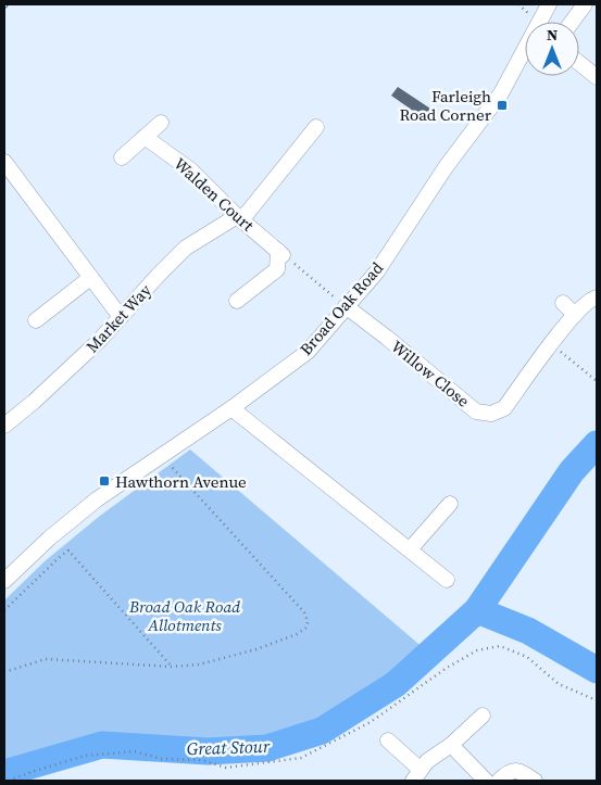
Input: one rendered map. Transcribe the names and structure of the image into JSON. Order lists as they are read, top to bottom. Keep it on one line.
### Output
{"streets":{"street":["Walden Court","Broad Oak Road","Market Way","Willow Close"]},"crossings":[["Walden Court","Market Way"],["Broad Oak Road","Willow Close"]],"water":["Great Stour"],"parks":["Broad Oak Road Allotments"],"places":{"transit":["Farleigh Road Corner","Hawthorn Avenue"]},"north":"top"}
